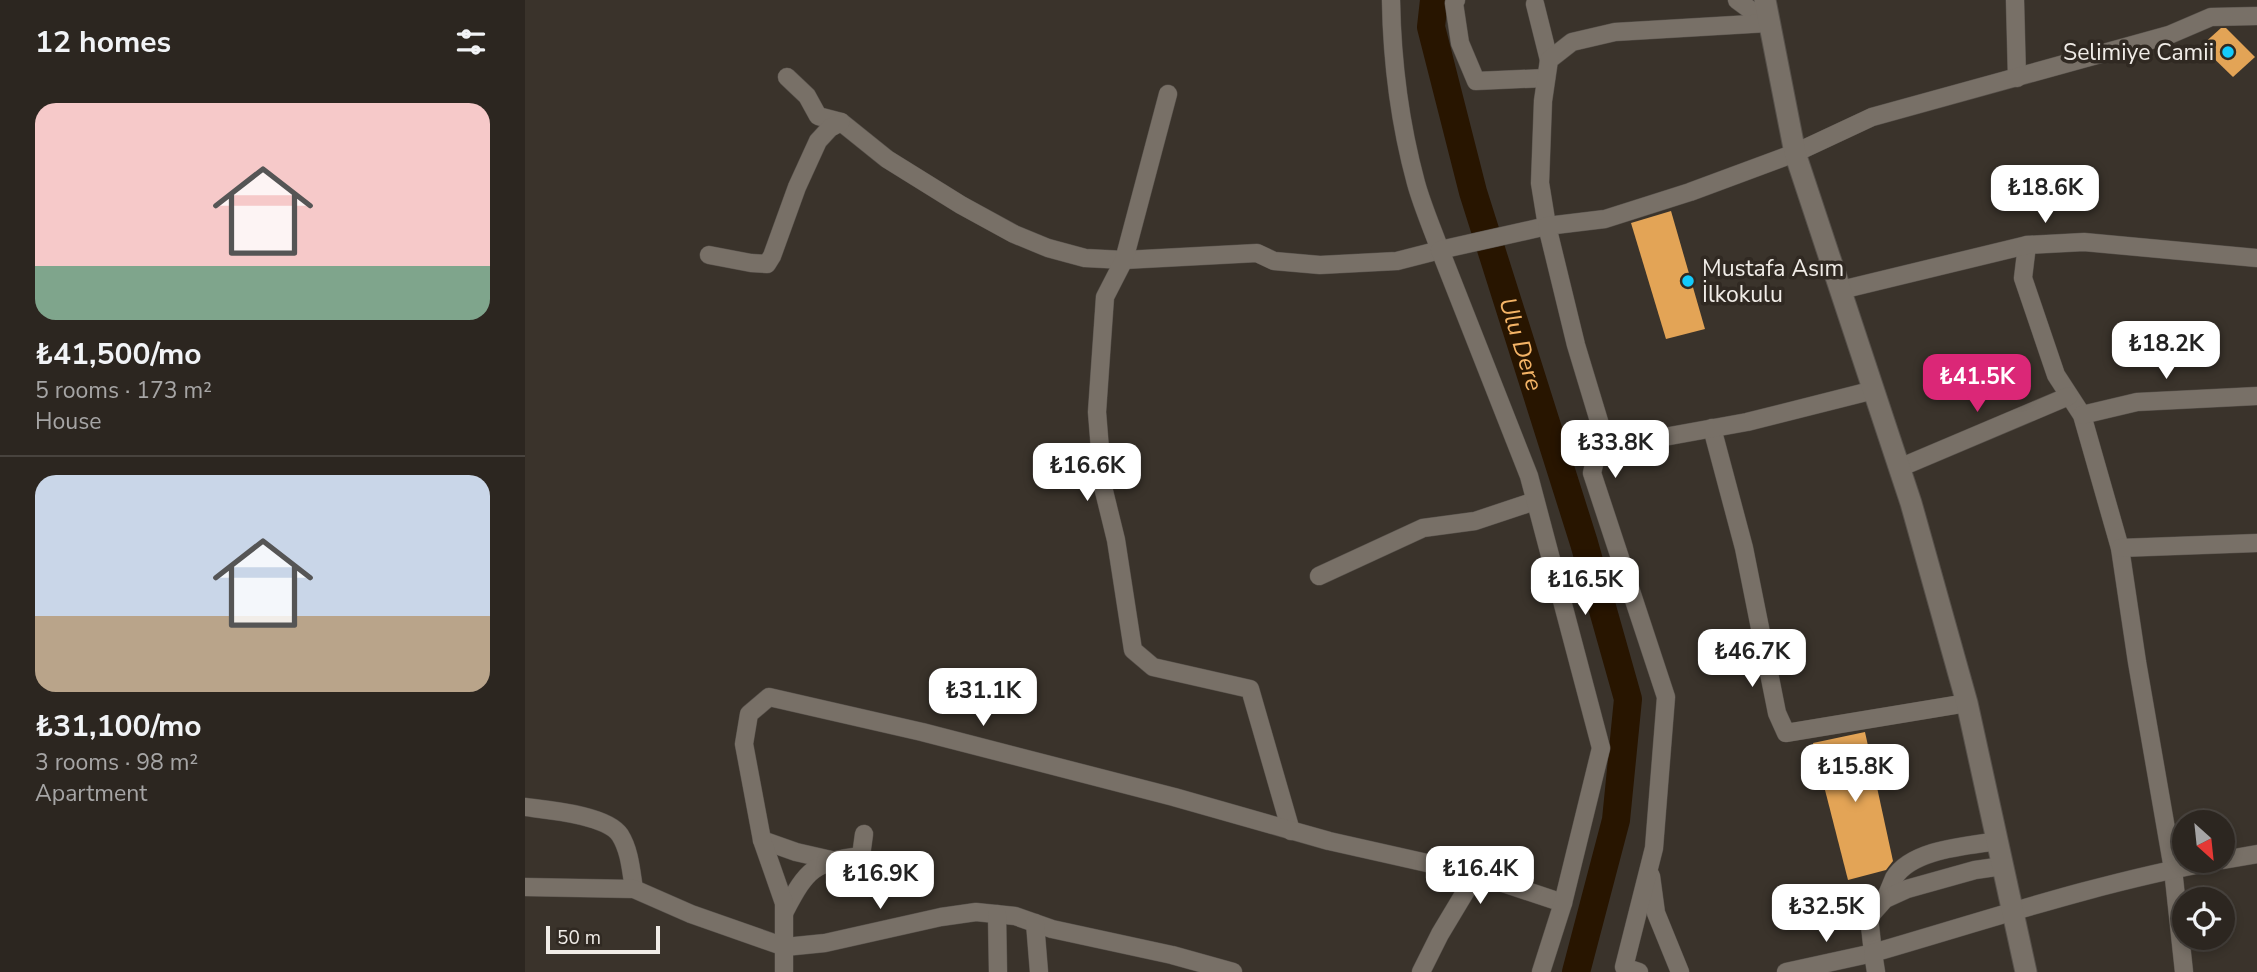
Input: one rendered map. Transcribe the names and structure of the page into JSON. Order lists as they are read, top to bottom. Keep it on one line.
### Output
{"water":["Ulu Dere"],"places":["Selimiye Camii","Mustafa Asım İlkokulu"],"scale_bar":"50 m","north":"bottom right","page":{"heading":"12 homes","list":[{"name":"₺41,500/mo","note":"5 rooms · 173 m² · House"},{"name":"₺31,100/mo","note":"3 rooms · 98 m² · Apartment"}],"price":["₺18.6K","₺18.2K","₺41.5K","₺33.8K","₺16.6K","₺16.5K","₺46.7K","₺31.1K","₺15.8K","₺16.4K","₺16.9K","₺32.5K"],"scale":"50 m"}}
